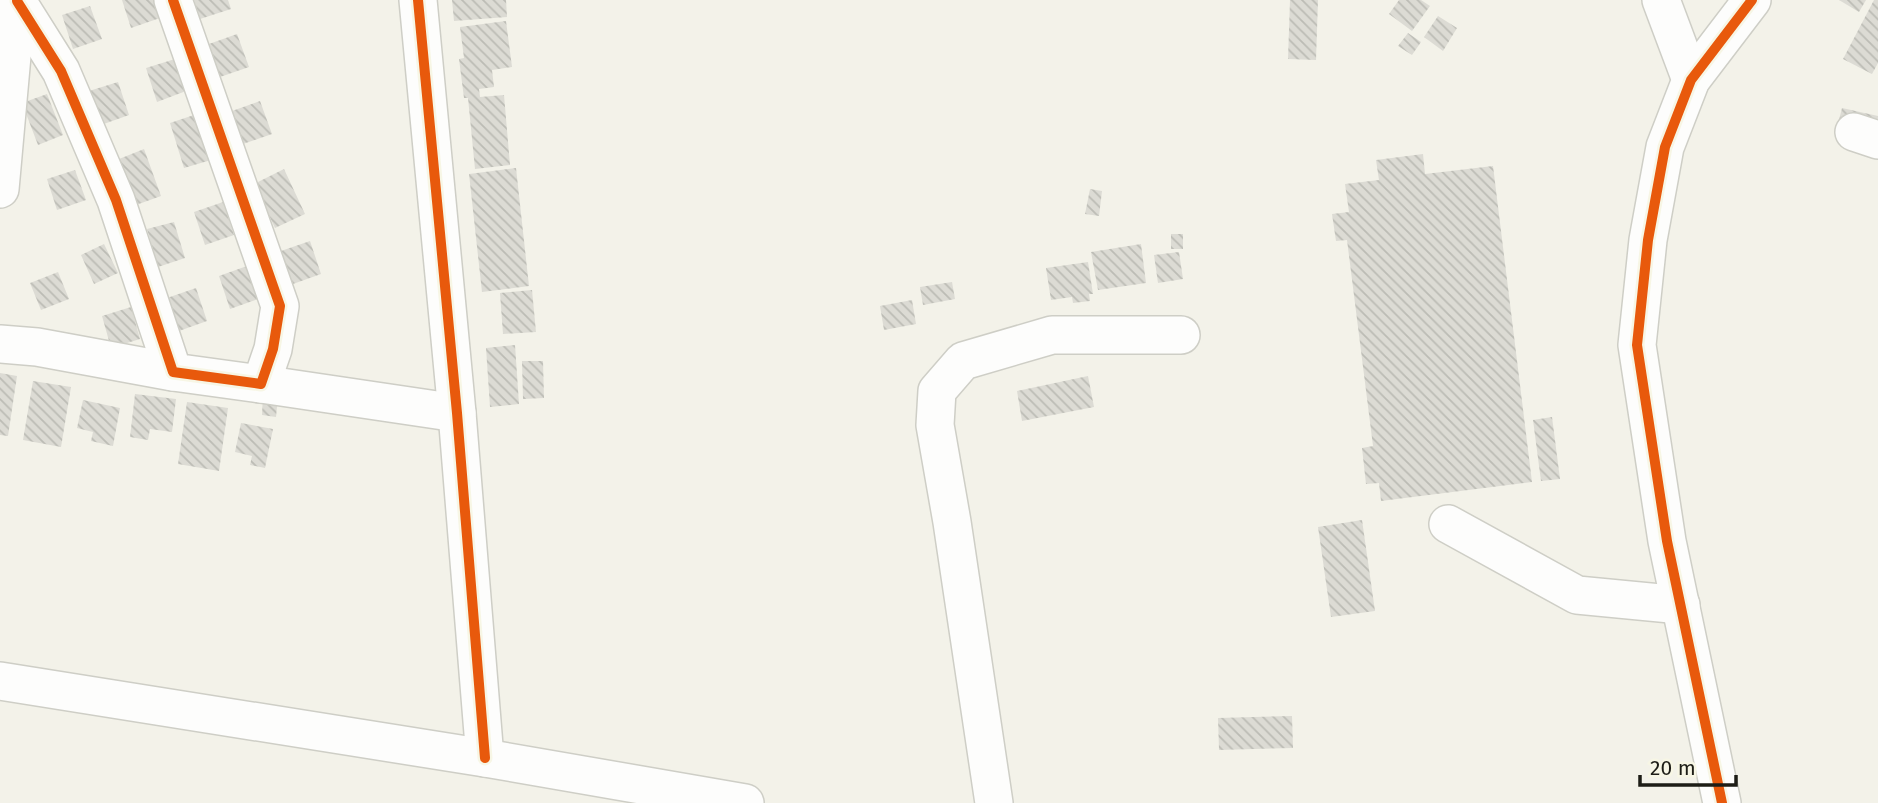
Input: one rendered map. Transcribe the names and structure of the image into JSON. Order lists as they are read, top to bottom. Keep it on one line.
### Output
{"scale_bar":"20 m"}
